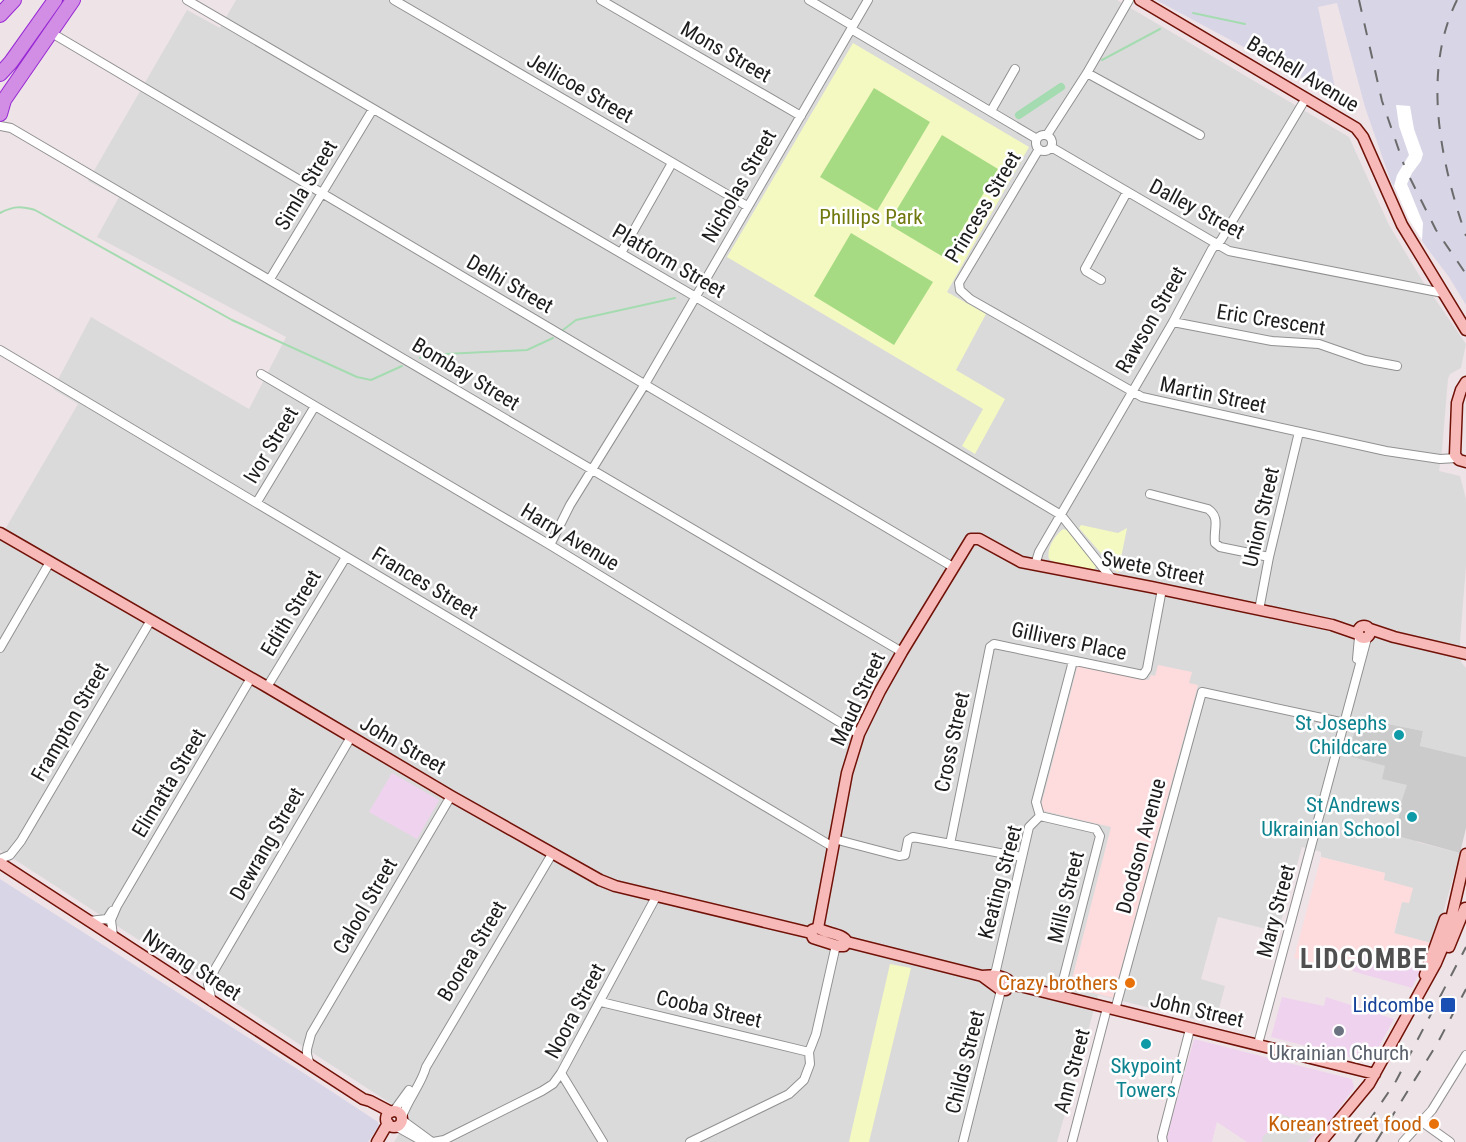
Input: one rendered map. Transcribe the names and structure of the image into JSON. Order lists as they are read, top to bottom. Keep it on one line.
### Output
{"streets":{"street":["Mons Street","Bachell Avenue","Jellicoe Street","Simla Street","Nicholas Street","Princess Street","Dalley Street","Platform Street","Delhi Street","Rawson Street","Eric Crescent","Bombay Street","Martin Street","Ivor Street","Union Street","Harry Avenue","Swete Street","Frances Street","Edith Street","Gillivers Place","Maud Street","Frampton Street","Cross Street","John Street","Elimatta Street","Dewrang Street","Doodson Avenue","Keating Street","Mills Street","Calool Street","Mary Street","Boorea Street","Nyrang Street","Cooba Street","Noora Street","Childs Street","Ann Street"]},"crossings":[["Mons Street","Nicholas Street"],["Bachell Avenue","Dalley Street"],["Bachell Avenue","Rawson Street"],["Jellicoe Street","Nicholas Street"],["Simla Street","Platform Street"],["Simla Street","Delhi Street"],["Simla Street","Bombay Street"],["Nicholas Street","Platform Street"],["Nicholas Street","Delhi Street"],["Nicholas Street","Bombay Street"],["Nicholas Street","Harry Avenue"],["Princess Street","Dalley Street"],["Princess Street","Martin Street"],["Dalley Street","Rawson Street"],["Platform Street","Rawson Street"],["Platform Street","Swete Street"],["Delhi Street","Maud Street"],["Rawson Street","Eric Crescent"],["Rawson Street","Martin Street"],["Rawson Street","Swete Street"],["Bombay Street","Maud Street"],["Martin Street","Union Street"],["Ivor Street","Harry Avenue"],["Ivor Street","Frances Street"],["Union Street","Swete Street"],["Harry Avenue","Maud Street"],["Swete Street","Gillivers Place"],["Swete Street","Maud Street"],["Swete Street","Mary Street"],["Frances Street","Edith Street"],["Frances Street","Maud Street"],["Frances Street","Cross Street"],["Edith Street","John Street"],["Gillivers Place","Cross Street"],["Gillivers Place","Keating Street"],["Maud Street","John Street"],["Frampton Street","John Street"],["Frampton Street","Nyrang Street"],["John Street","Elimatta Street"],["John Street","Dewrang Street"],["John Street","Doodson Avenue"],["John Street","Keating Street"],["John Street","Mills Street"],["John Street","Calool Street"],["John Street","Mary Street"],["John Street","Boorea Street"],["John Street","Noora Street"],["John Street","Childs Street"],["John Street","Ann Street"],["Elimatta Street","Nyrang Street"],["Dewrang Street","Nyrang Street"],["Doodson Avenue","Mary Street"],["Doodson Avenue","Ann Street"],["Keating Street","Mills Street"],["Keating Street","Childs Street"],["Calool Street","Nyrang Street"],["Boorea Street","Nyrang Street"],["Nyrang Street","Noora Street"],["Cooba Street","Noora Street"]],"districts":["LIDCOMBE"],"parks":["Phillips Park"],"places":{"other":["St Josephs Childcare","St Andrews Ukrainian School","Crazy brothers","Ukrainian Church","Skypoint Towers","Korean street food"],"transit":["Lidcombe"]}}
